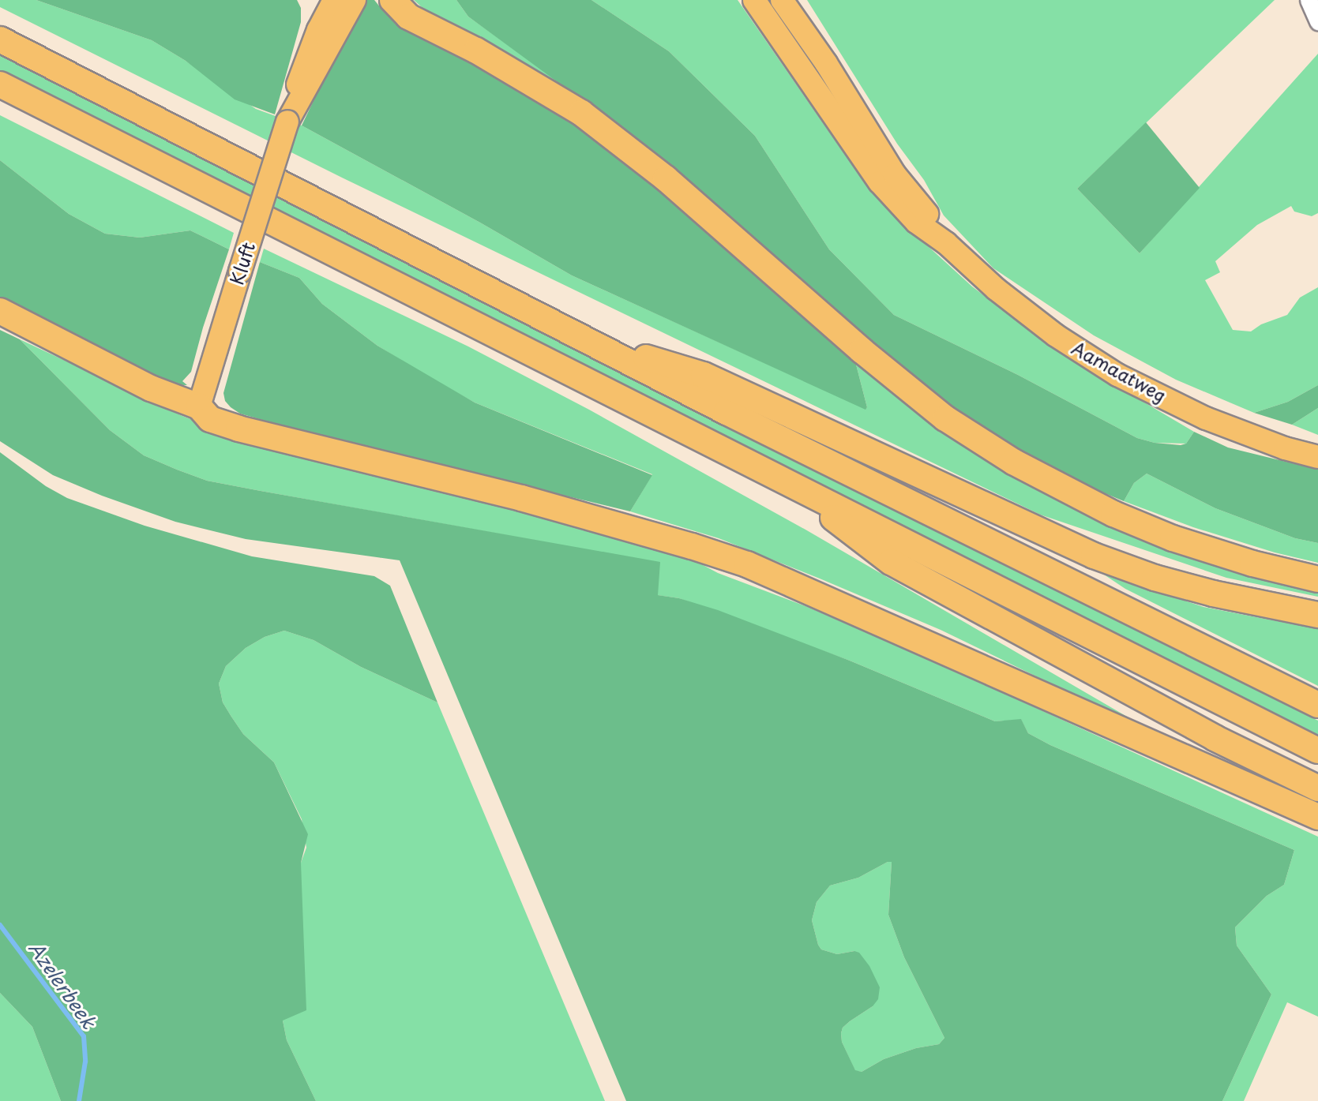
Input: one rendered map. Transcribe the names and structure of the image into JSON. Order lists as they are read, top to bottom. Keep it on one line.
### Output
{"streets":{"main road":["Kluft","Aamaatweg"]},"water":["Azelerbeek"]}
